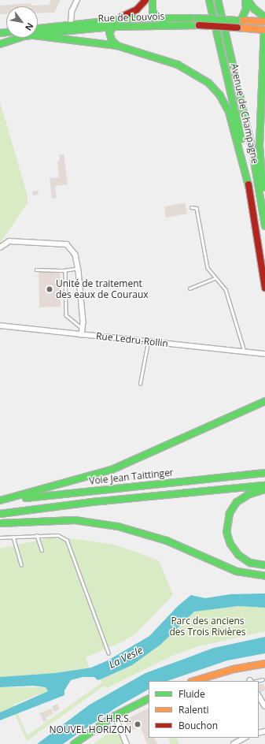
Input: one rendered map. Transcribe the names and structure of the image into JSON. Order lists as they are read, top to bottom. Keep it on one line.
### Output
{"streets":{"main road":["Rue de Louvois","Avenue de Champagne","Voie Jean Taittinger"],"street":["Rue Ledru-Rollin"]},"water":["La Vesle"],"parks":["Parc des anciens des Trois Rivières"],"places":["Unité de traitement des eaux de Couraux","C.H.R.S. NOUVEL HORIZON"],"legend":["Fluide","Ralenti","Bouchon"],"north":"bottom right"}
